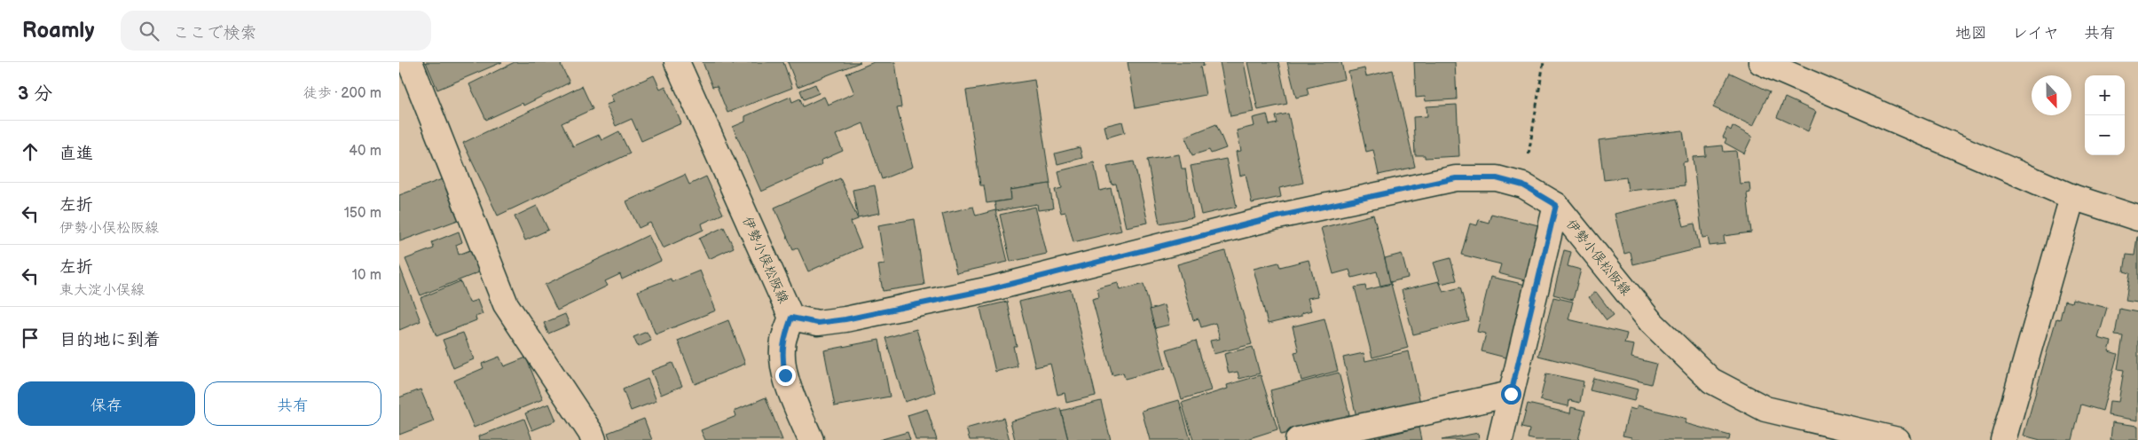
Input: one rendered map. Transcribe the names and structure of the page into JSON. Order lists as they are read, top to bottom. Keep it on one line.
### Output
{"streets":{"main road":["伊勢小俣松阪線"]},"north":"bottom","page":{"header":"Roamly","search":"ここで検索","nav":["地図","レイヤ","共有"],"heading":["3 分","徒歩 · 200 m"],"map_buttons":["+","−"],"list":[["直進","40 m"],["左折","伊勢小俣松阪線","150 m"],["左折","東大淀小俣線","10 m"],"目的地に到着"],"buttons":["保存","共有"]}}
